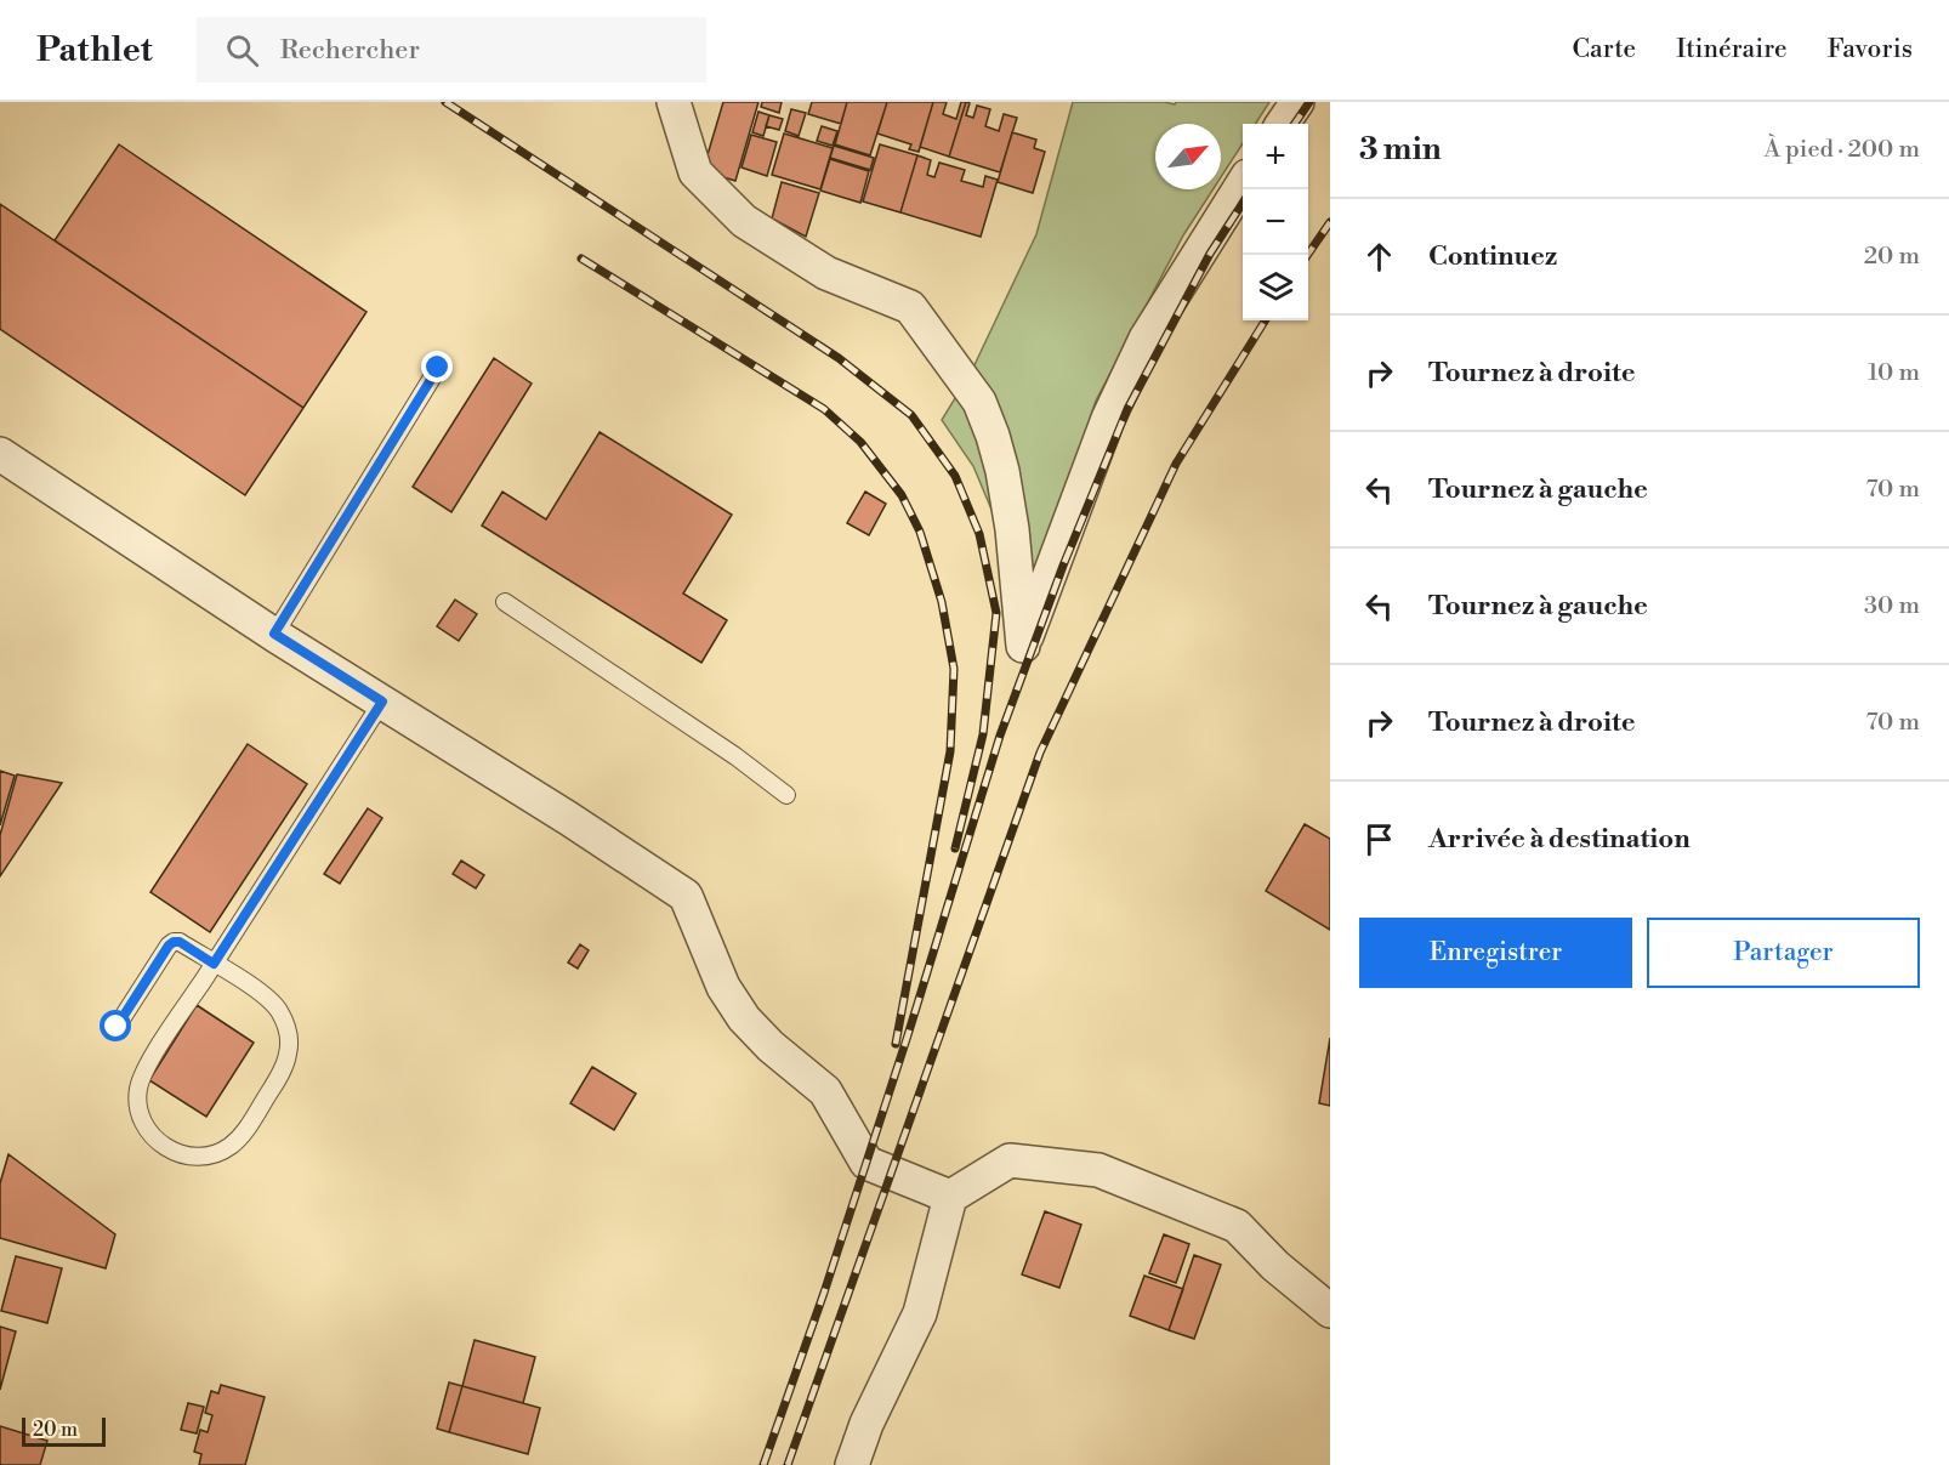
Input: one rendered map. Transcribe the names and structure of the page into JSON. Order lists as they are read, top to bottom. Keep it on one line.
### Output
{"scale_bar":"20 m","north":"top right","page":{"header":"Pathlet","search":"Rechercher","nav":["Carte","Itinéraire","Favoris"],"heading":["3 min","À pied · 200 m"],"map_buttons":["+","−"],"list":[["Continuez","20 m"],["Tournez à droite","10 m"],["Tournez à gauche","70 m"],["Tournez à gauche","30 m"],["Tournez à droite","70 m"],"Arrivée à destination"],"buttons":["Enregistrer","Partager"],"scale":"20 m"}}
